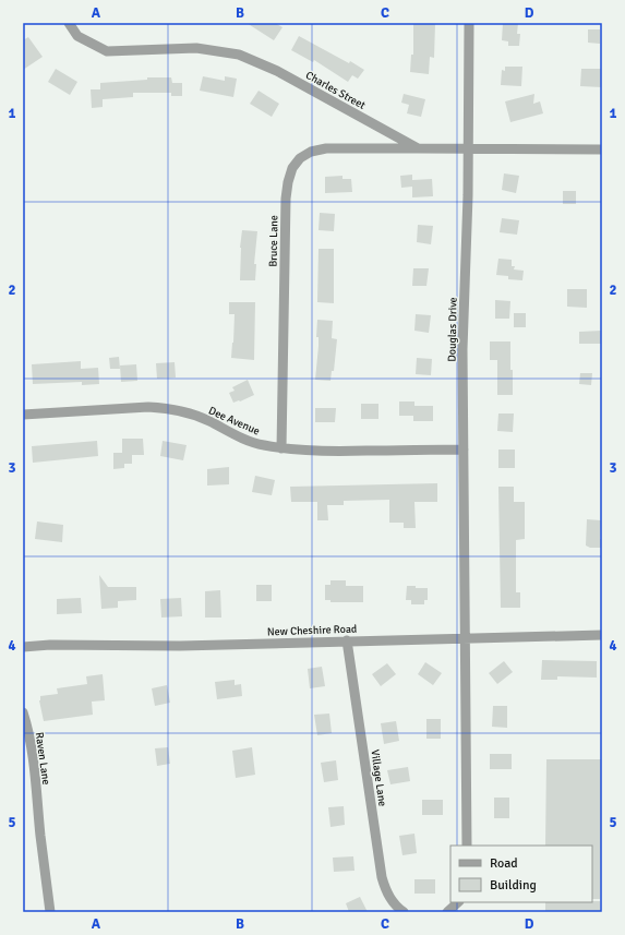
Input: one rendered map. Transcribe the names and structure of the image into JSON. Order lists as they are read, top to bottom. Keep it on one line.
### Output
{"streets":{"street":["Charles Street","Bruce Lane","Douglas Drive","Dee Avenue","New Cheshire Road","Raven Lane","Village Lane"]},"crossings":[["Charles Street","Bruce Lane"],["Charles Street","Douglas Drive"],["Bruce Lane","Dee Avenue"],["Douglas Drive","Dee Avenue"],["Douglas Drive","New Cheshire Road"],["New Cheshire Road","Village Lane"]],"legend":["Road","Building"],"grid":{"columns":["A","B","C","D"],"rows":["1","2","3","4","5"]}}
